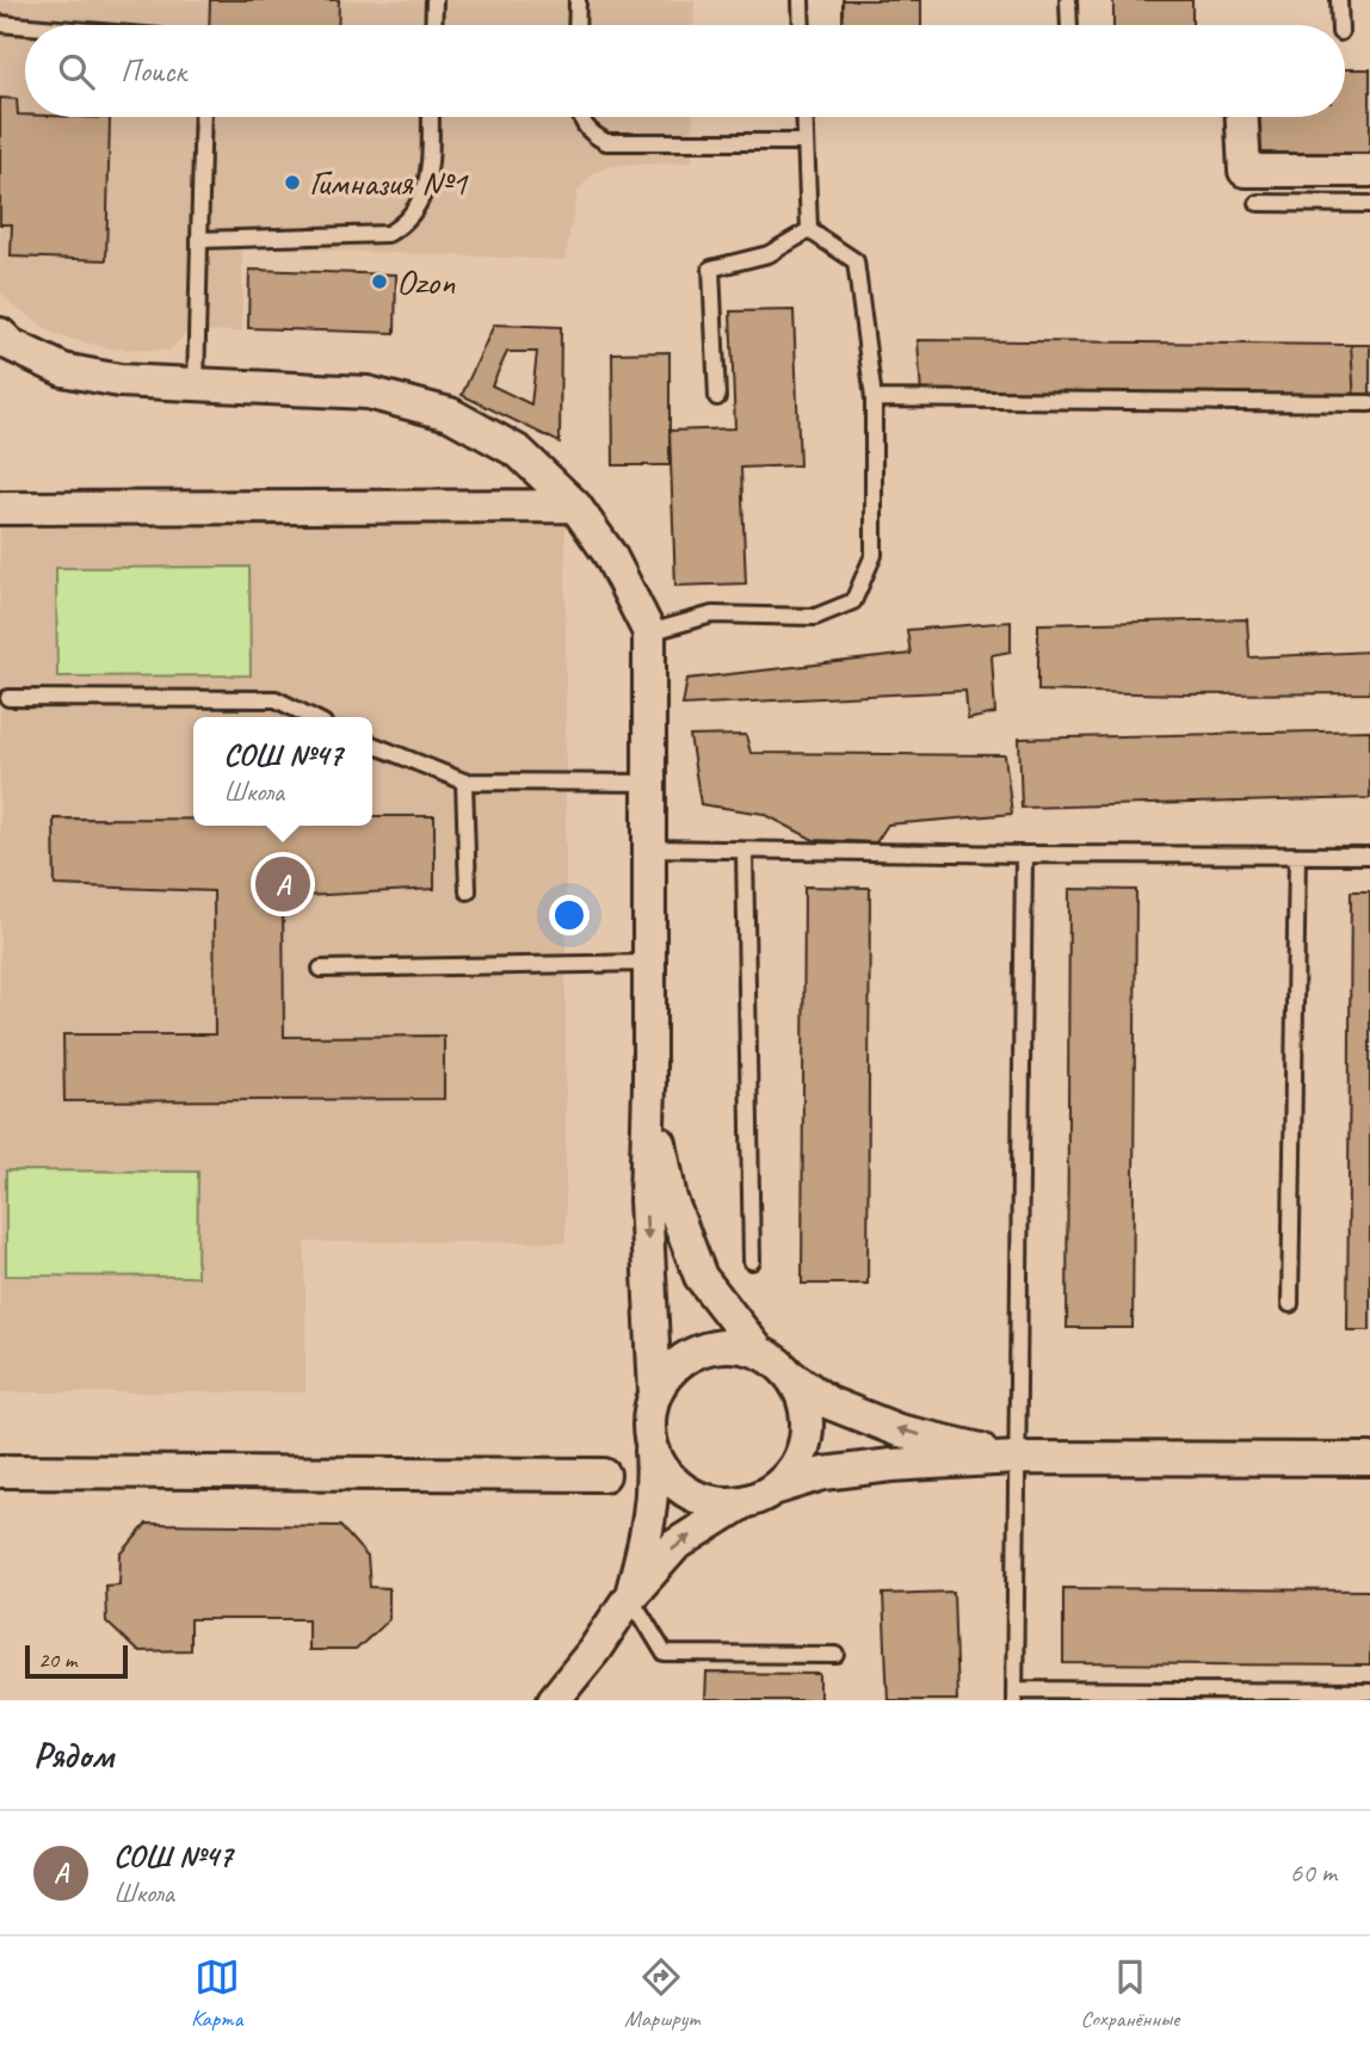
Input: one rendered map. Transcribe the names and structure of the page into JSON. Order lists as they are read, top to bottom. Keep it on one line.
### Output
{"places":["Гимназия №1","Ozon"],"scale_bar":"20 m","page":{"search":"Поиск","popup":["СОШ №47","Школа"],"pins":"A","scale":"20 m","heading":"Рядом","list":[{"mark":"A","name":"СОШ №47","note":"Школа","value":"60 m"}],"nav":["Карта","Маршрут","Сохранённые"]}}
